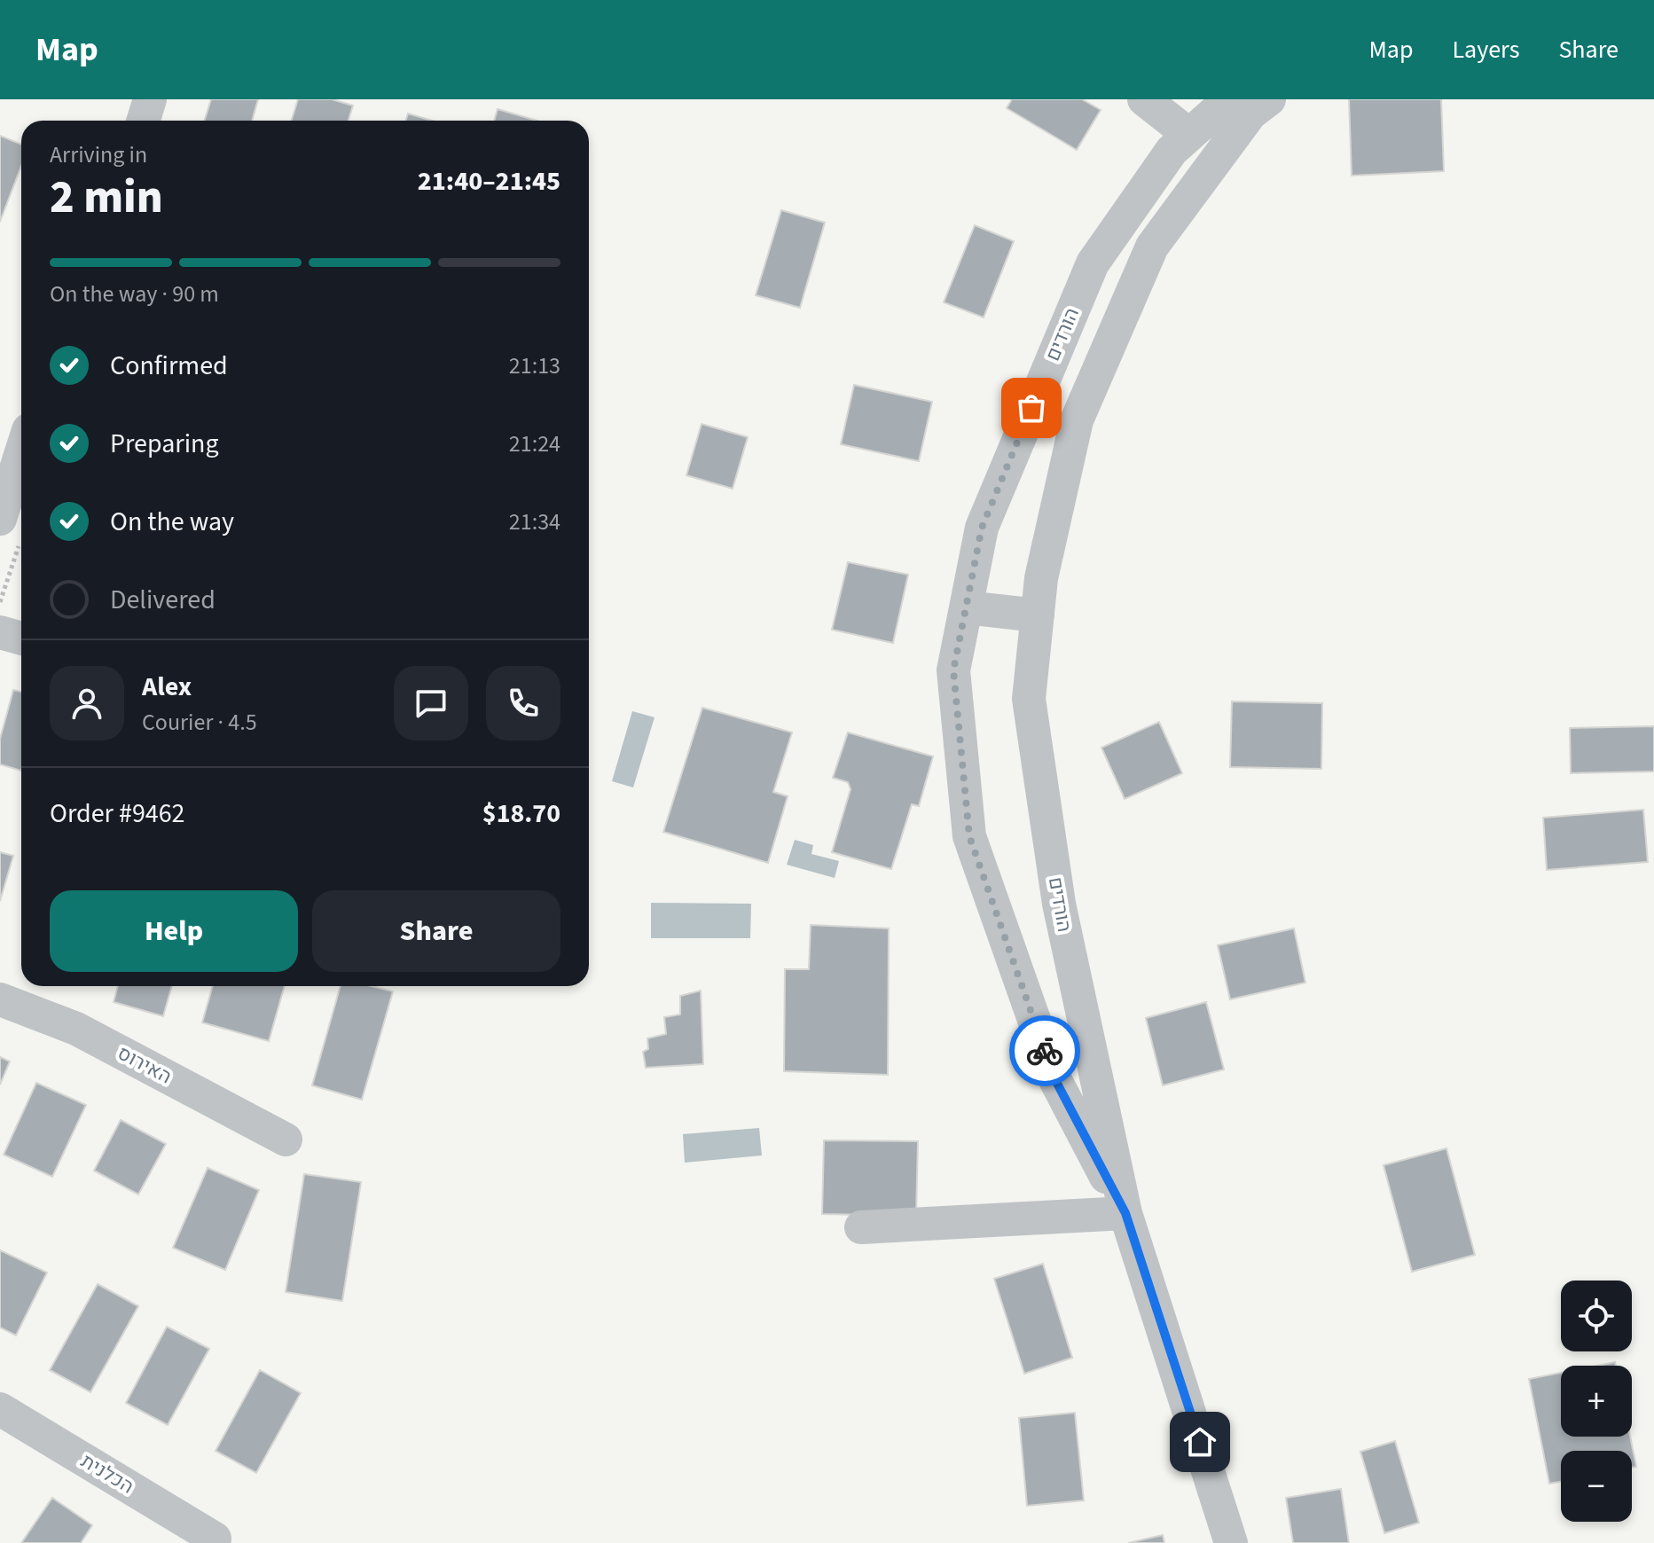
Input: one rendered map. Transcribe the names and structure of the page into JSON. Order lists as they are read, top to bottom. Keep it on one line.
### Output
{"streets":{"street":["הורדים","האירוס","הכלנית"]},"page":{"header":"Map","nav":["Map","Layers","Share"],"heading":["2 min","Arriving in","21:40–21:45"],"panel":["Alex","Courier · 4.5","Order #9462","$18.70"],"bar":"On the way · 90 m","list":[["Confirmed","21:13"],["Preparing","21:24"],["On the way","21:34"],"Delivered"],"buttons":["Help","Share"],"map_buttons":["+","−"]}}
